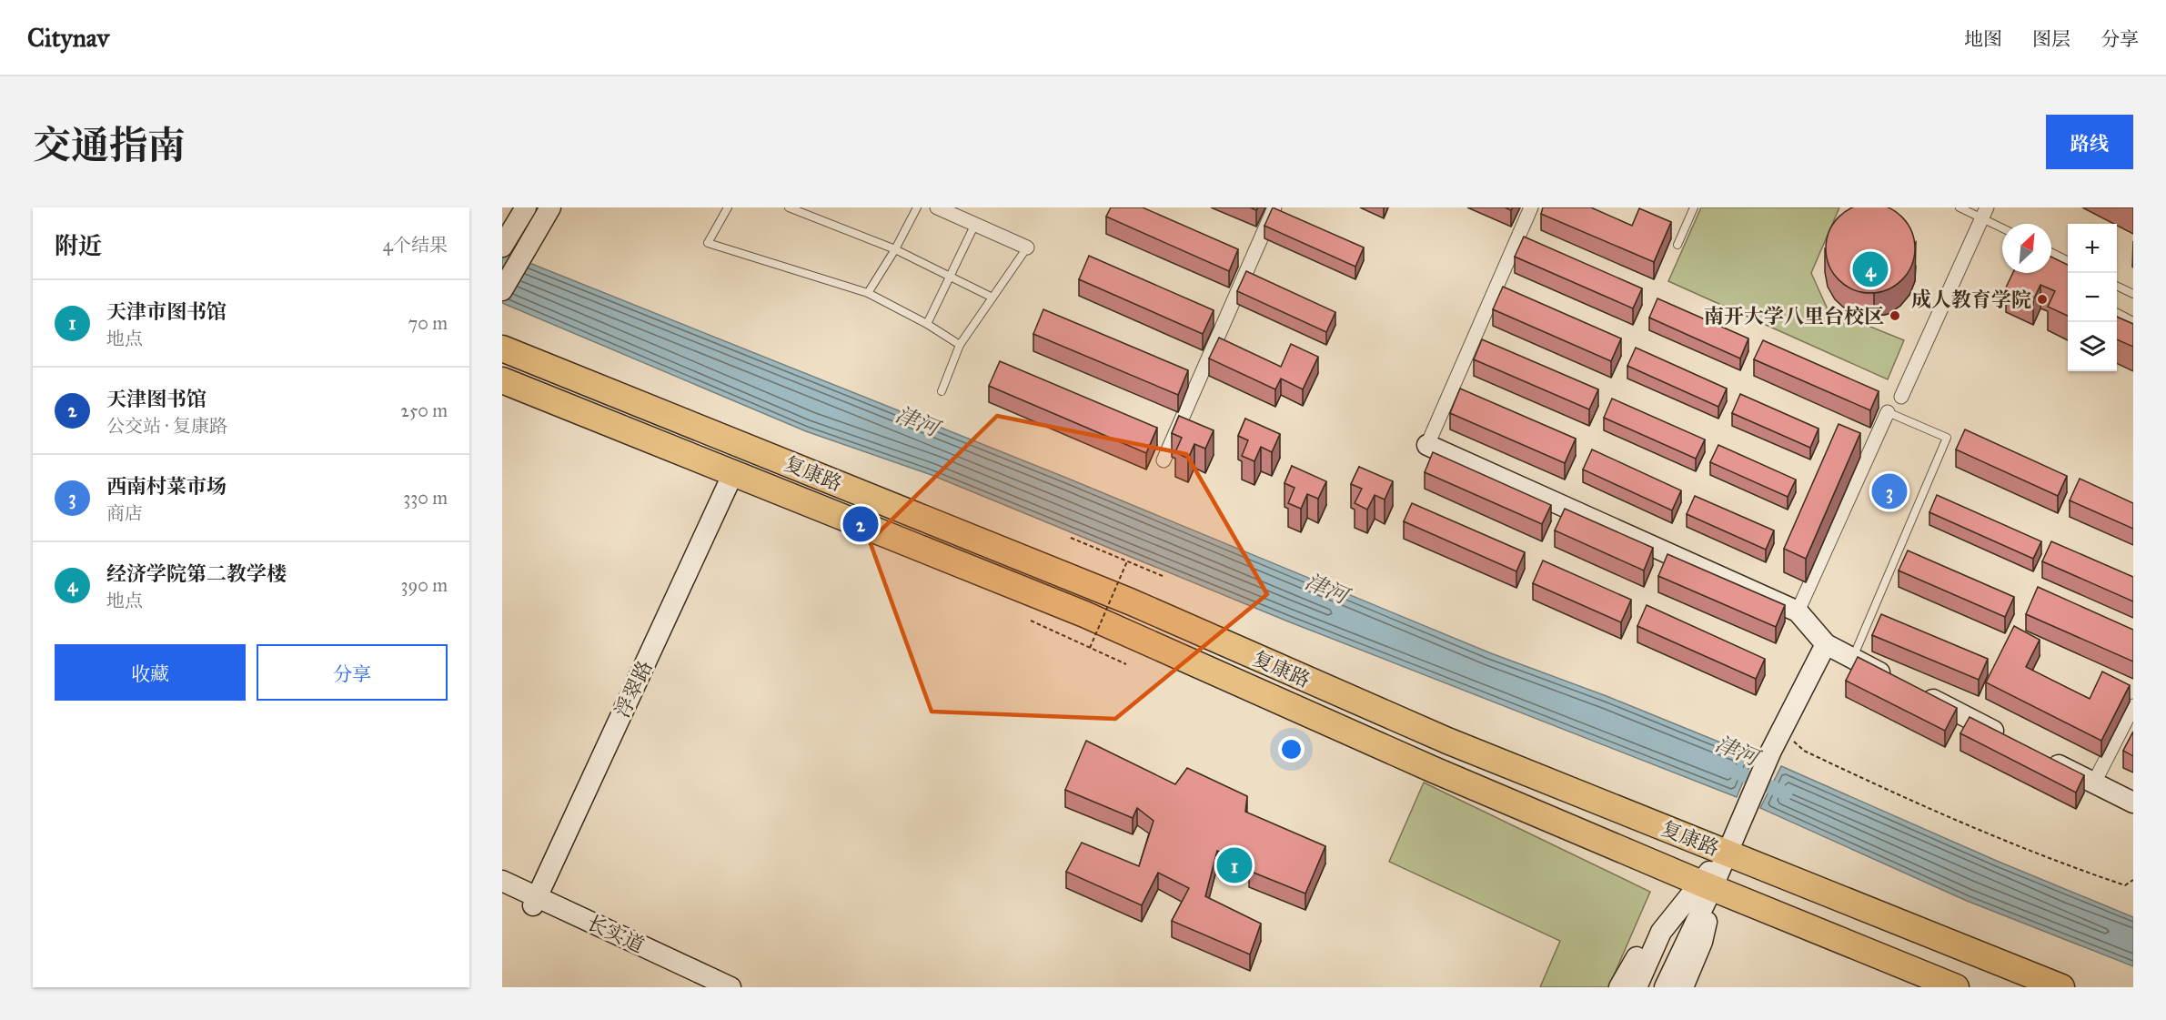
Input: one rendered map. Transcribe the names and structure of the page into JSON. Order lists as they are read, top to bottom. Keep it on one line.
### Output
{"streets":{"highway":["复康路"],"street":["浮翠路","长实道"]},"crossings":[["复康路","浮翠路"],["浮翠路","长实道"]],"water":["津河"],"places":["成人教育学院","南开大学八里台校区"],"north":"top right","page":{"header":"Citynav","nav":["地图","图层","分享"],"title":"交通指南","buttons":["路线",["收藏","分享"]],"heading":["附近","4个结果"],"map_buttons":["+","−"],"pins":["4","3","2","1"],"list":[{"mark":"1","name":"天津市图书馆","note":"地点","value":"70 m"},{"mark":"2","name":"天津图书馆","note":"公交站 · 复康路","value":"250 m"},{"mark":"3","name":"西南村菜市场","note":"商店","value":"330 m"},{"mark":"4","name":"经济学院第二教学楼","note":"地点","value":"390 m"}]}}
